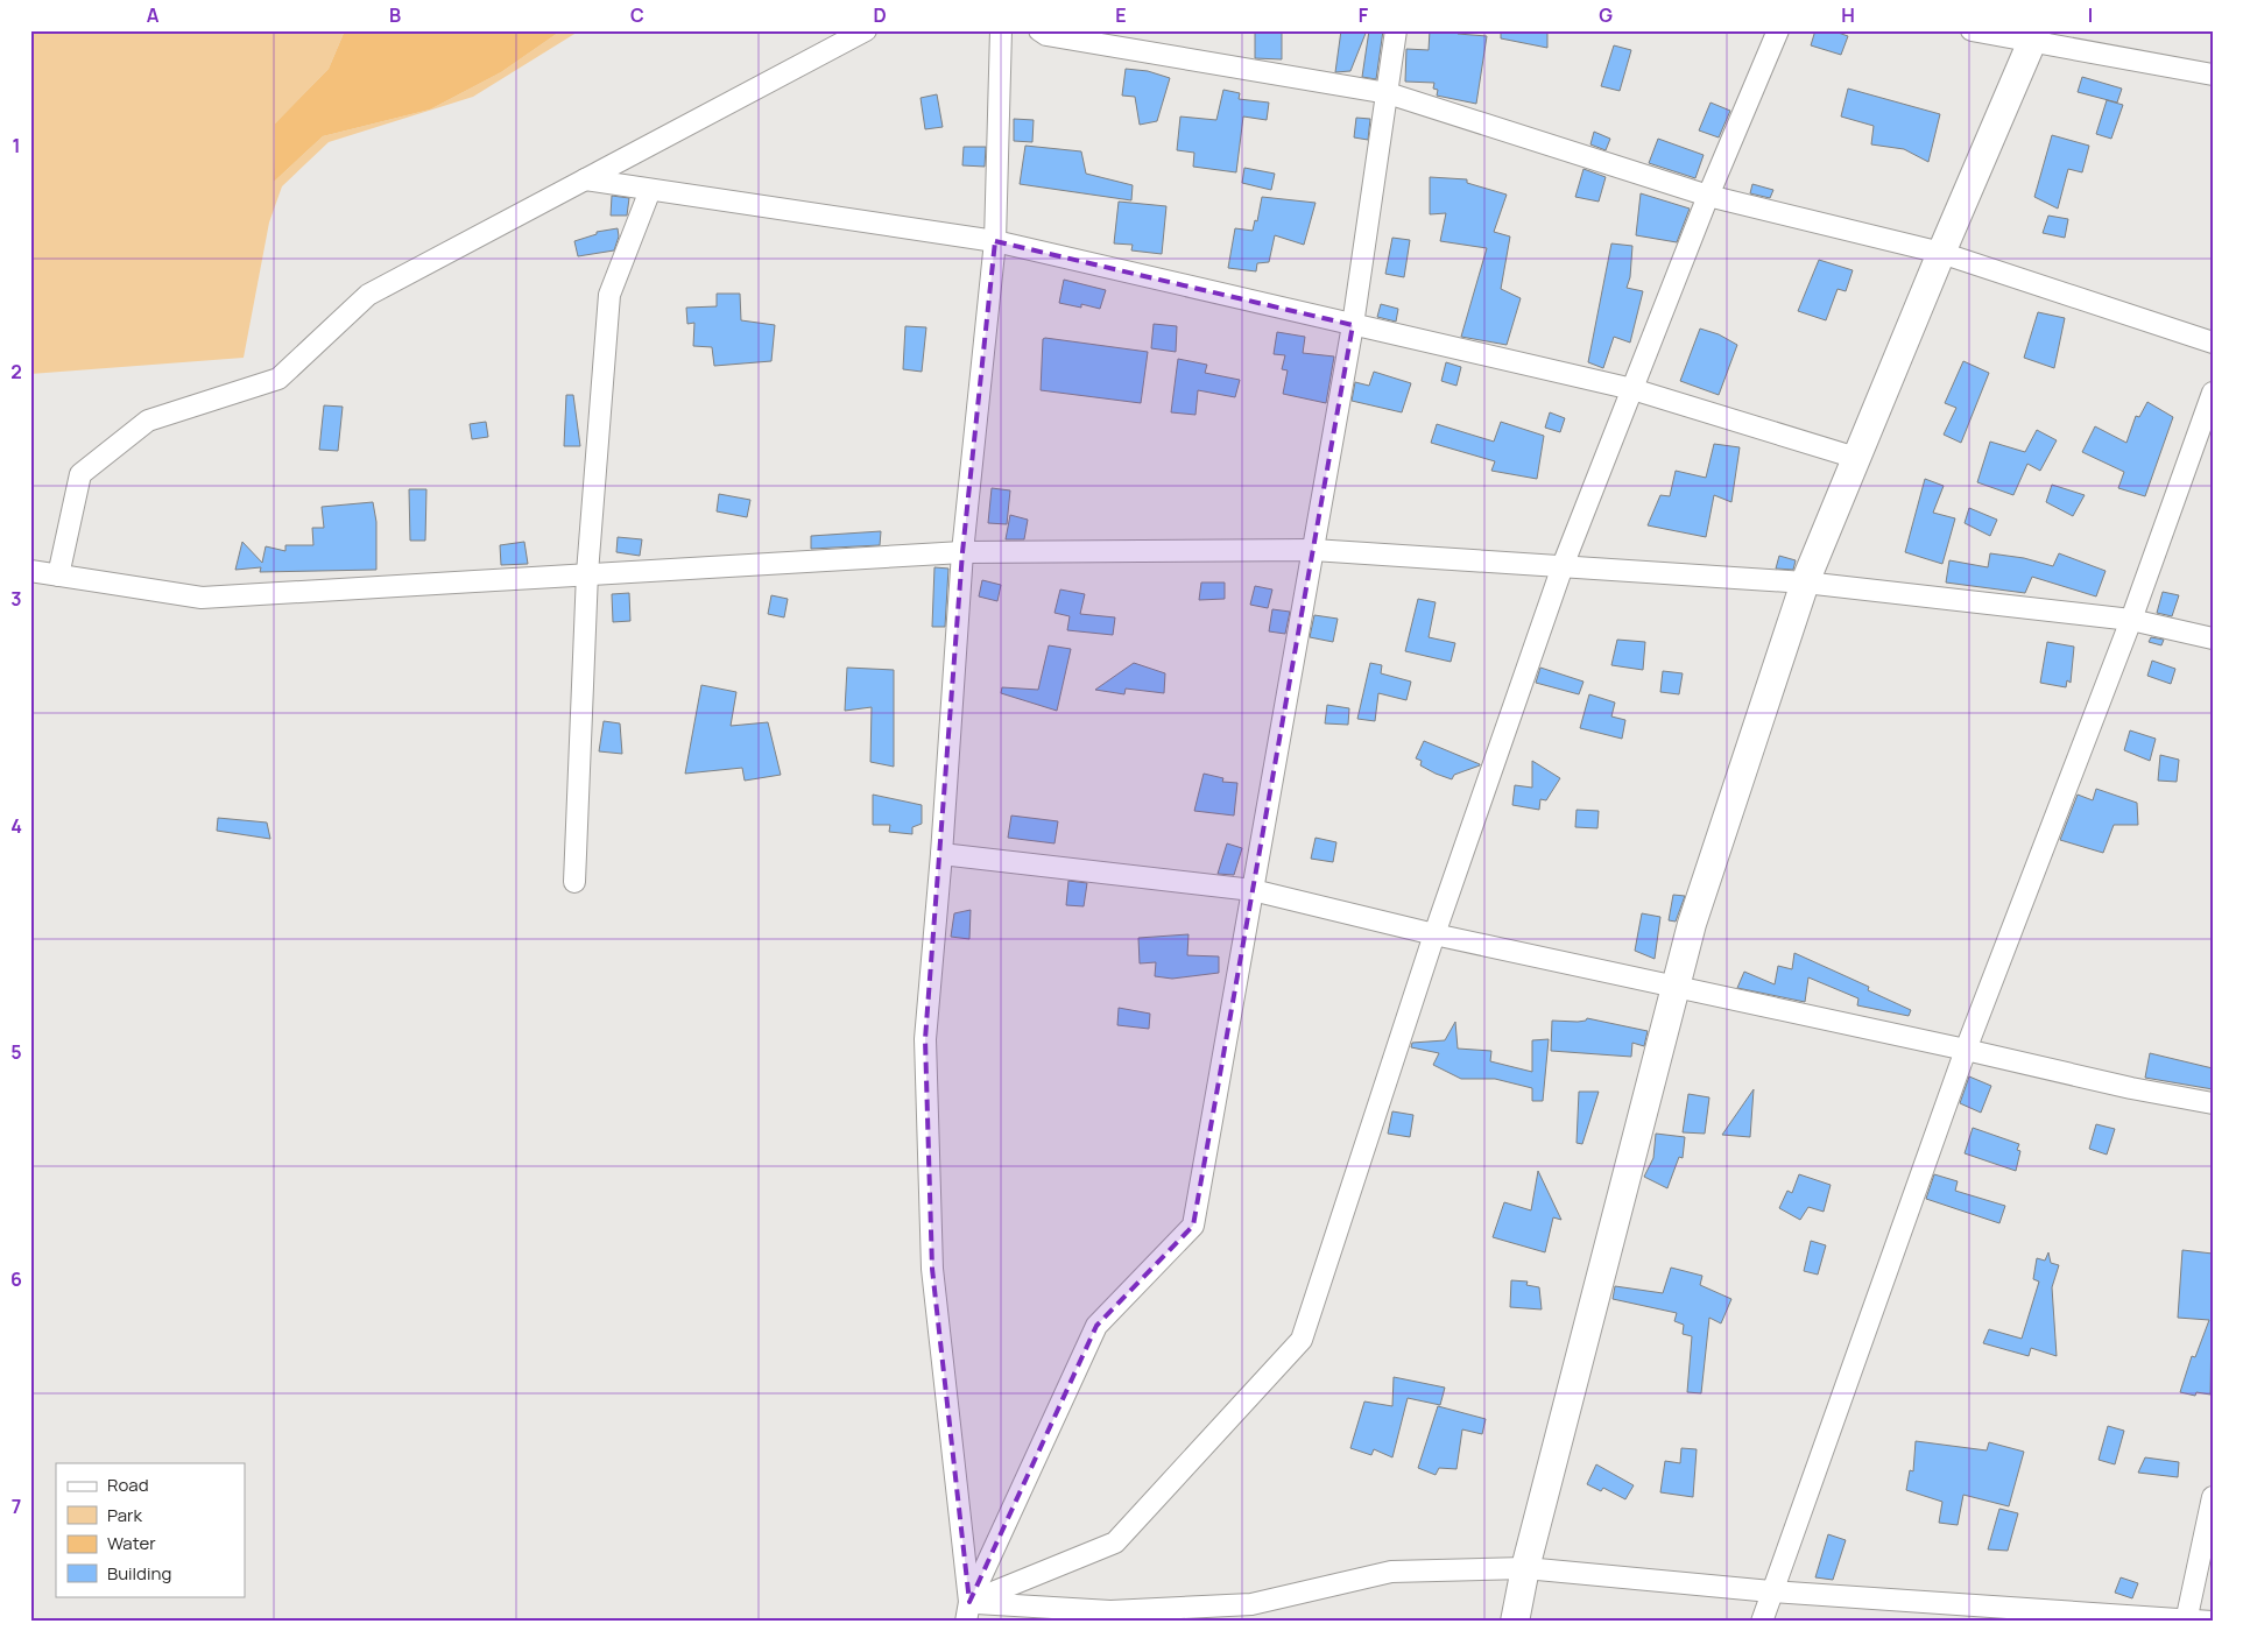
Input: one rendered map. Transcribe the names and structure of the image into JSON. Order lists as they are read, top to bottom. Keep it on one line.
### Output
{"legend":["Road","Park","Water","Building"],"grid":{"columns":["A","B","C","D","E","F","G","H","I"],"rows":["1","2","3","4","5","6","7"]}}
